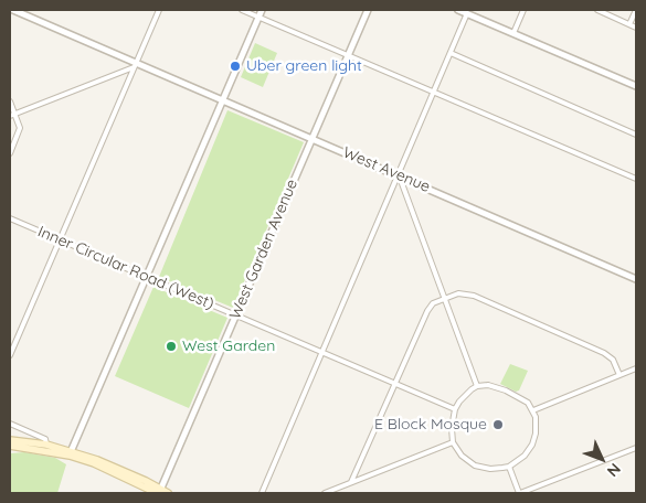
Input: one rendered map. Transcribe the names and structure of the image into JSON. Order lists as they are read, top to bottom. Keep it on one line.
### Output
{"streets":{"street":["West Avenue","West Garden Avenue","Inner Circular Road (West)"]},"crossings":[["West Avenue","West Garden Avenue"],["West Garden Avenue","Inner Circular Road (West)"]],"places":["Uber green light","West Garden","E Block Mosque"],"north":"bottom right"}
